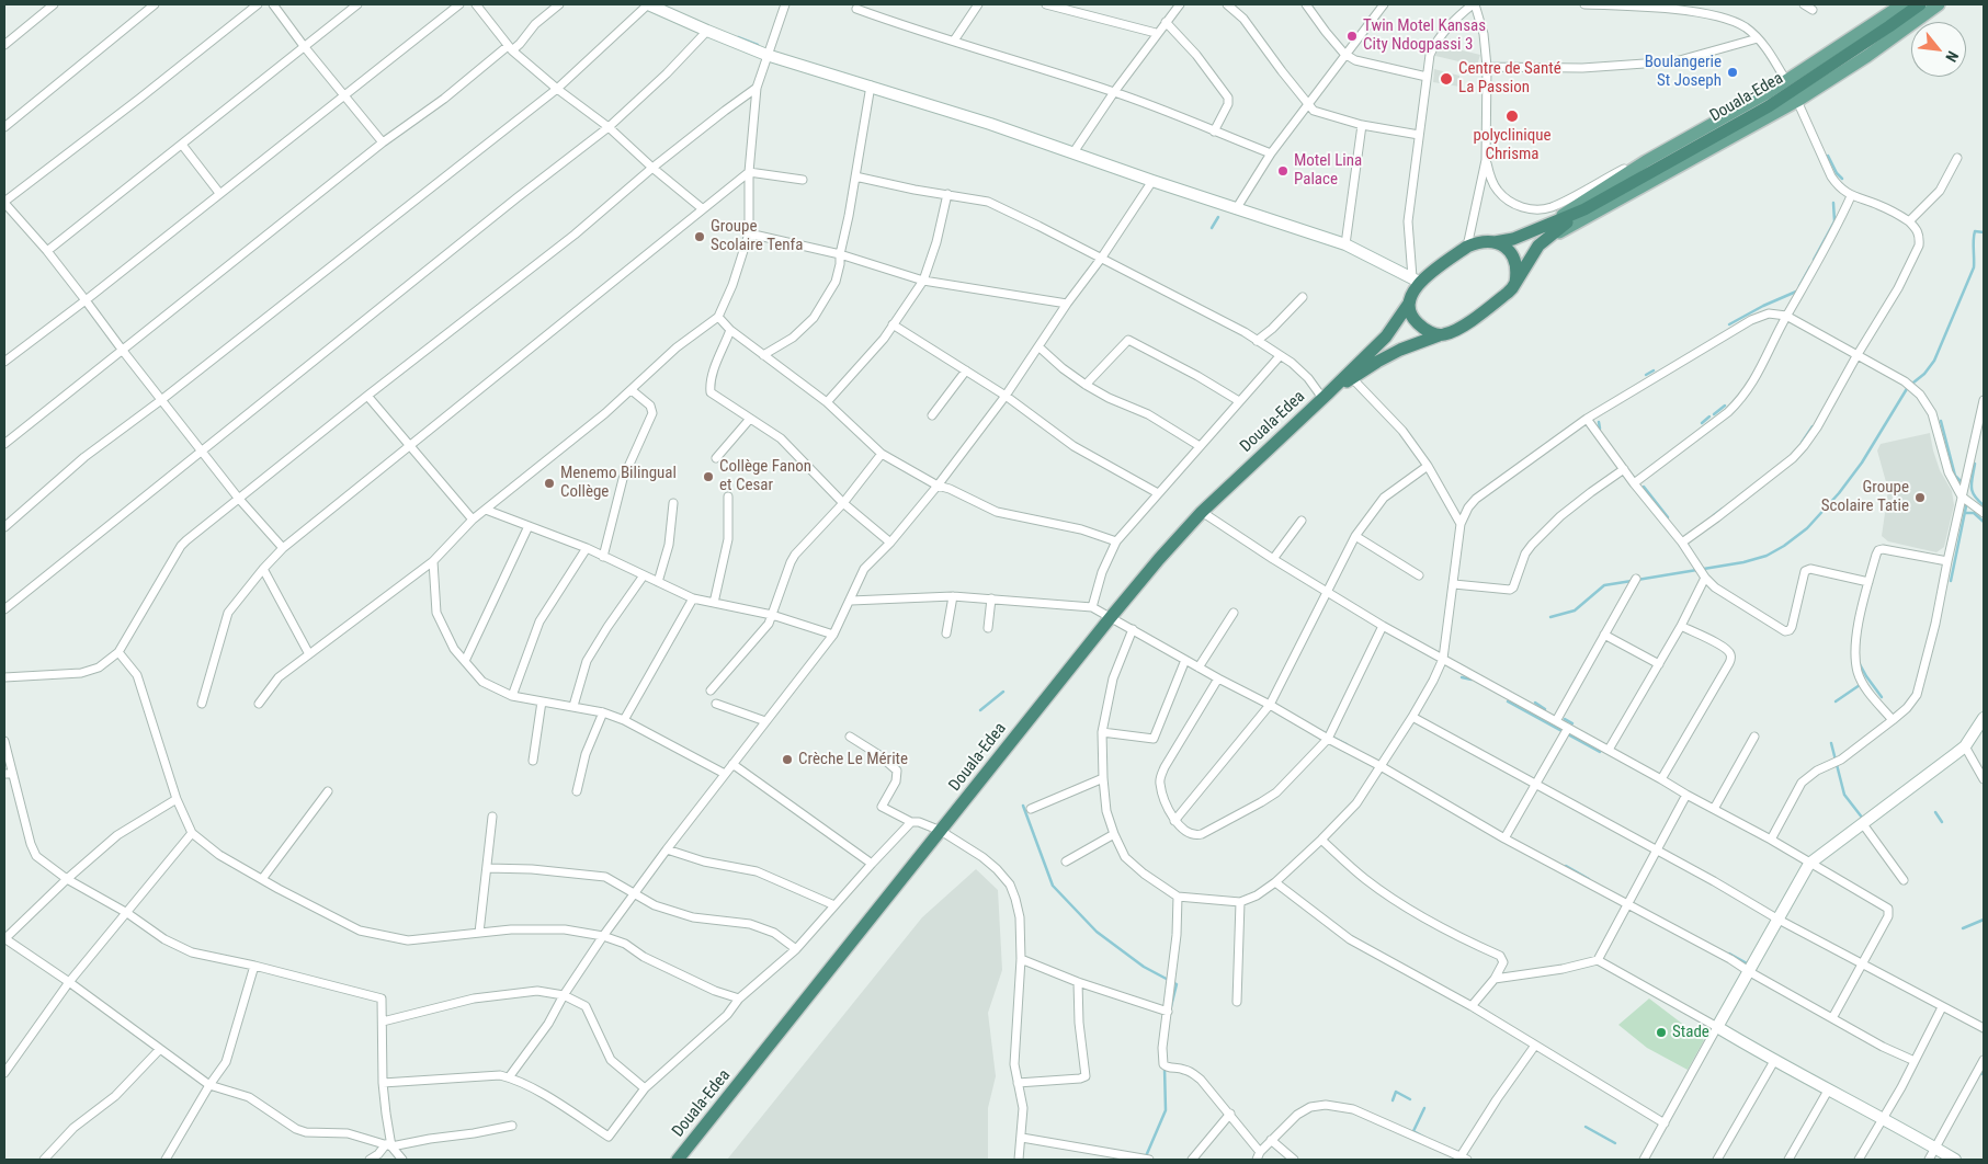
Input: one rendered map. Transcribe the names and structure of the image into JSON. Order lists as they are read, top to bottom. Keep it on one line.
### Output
{"streets":{"highway":["Douala-Edea"]},"places":["Twin Motel Kansas City Ndogpassi 3","Boulangerie St Joseph","Centre de Santé La Passion","polyclinique Chrisma","Motel Lina Palace","Groupe Scolaire Tenfa","Collège Fanon et Cesar","Menemo Bilingual Collège","Groupe Scolaire Tatie","Crèche Le Mérite","Stade"],"north":"bottom right"}
